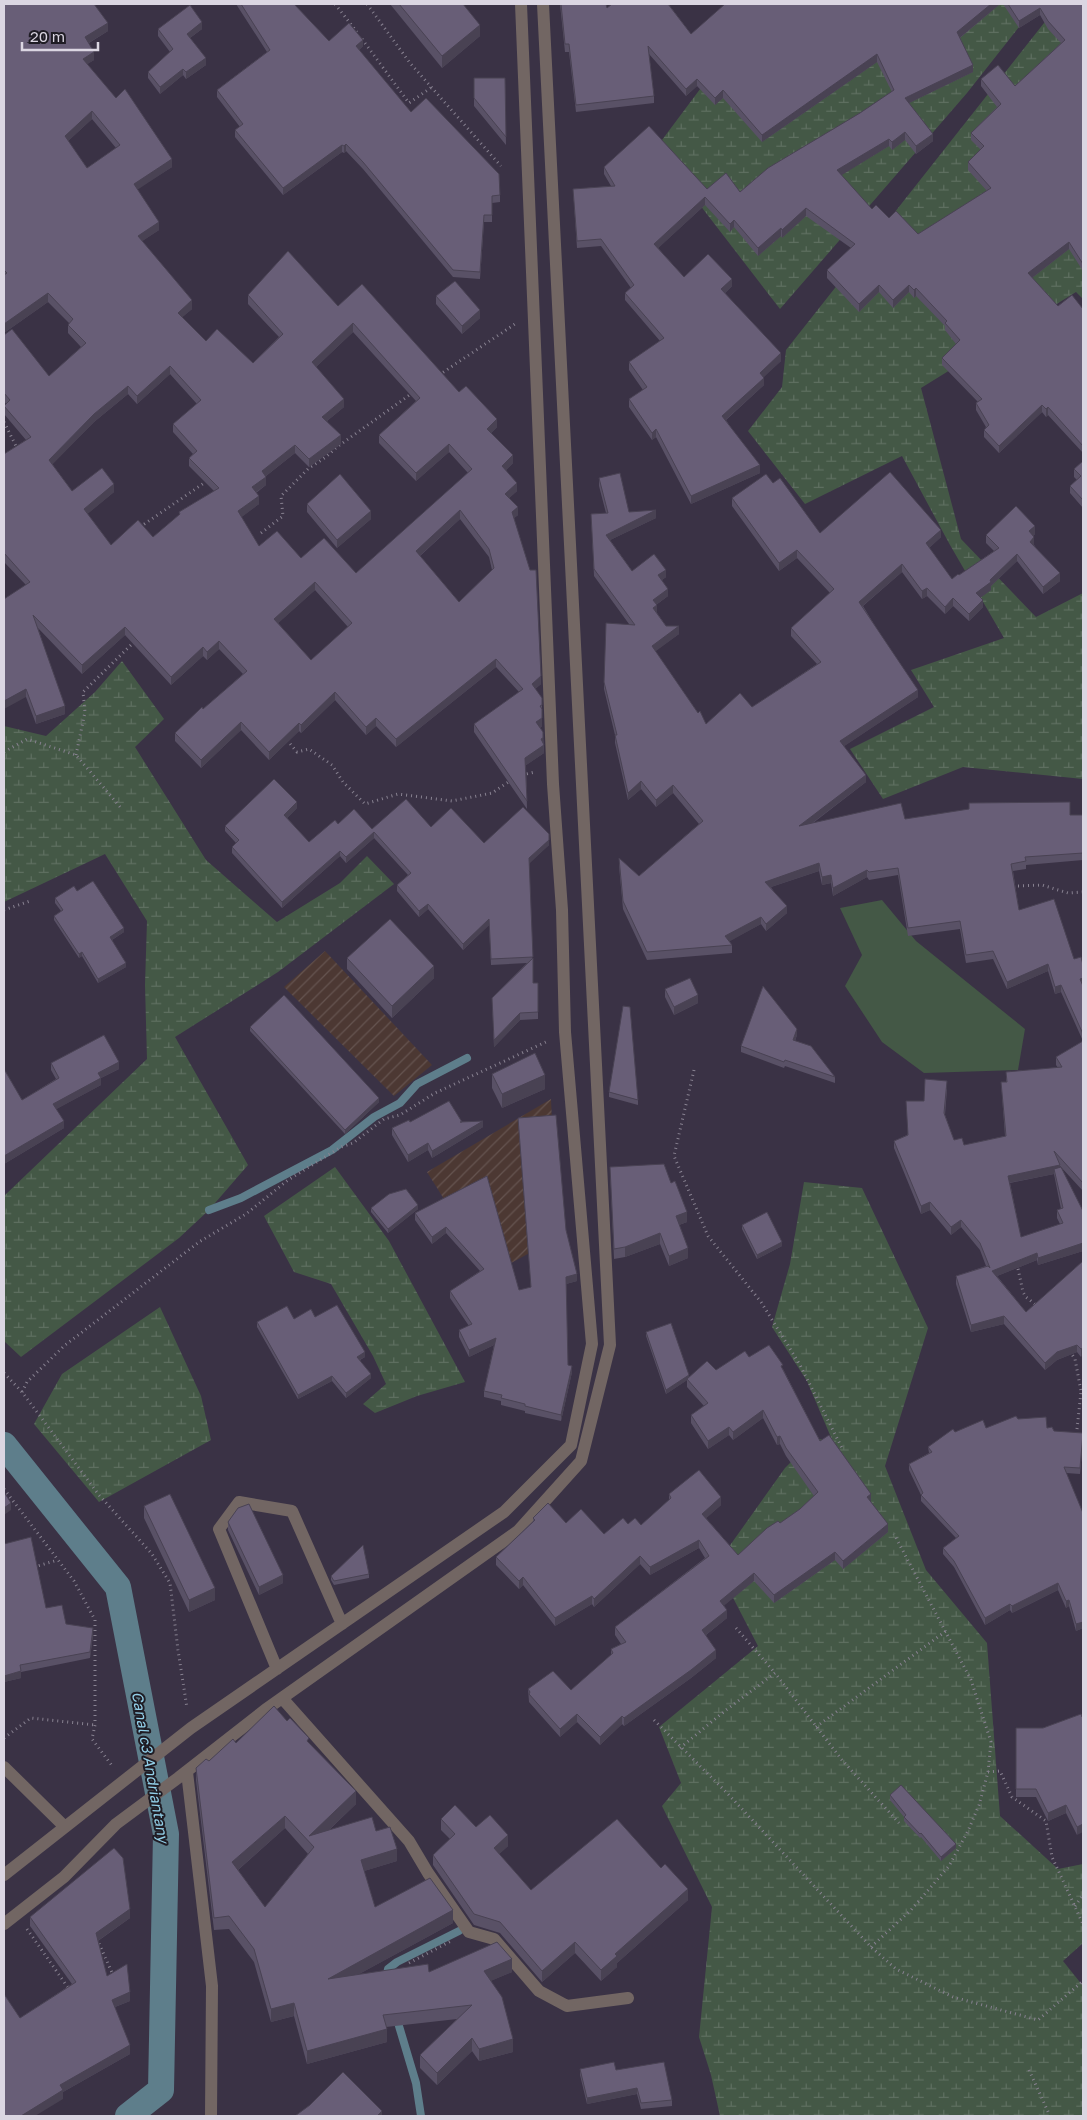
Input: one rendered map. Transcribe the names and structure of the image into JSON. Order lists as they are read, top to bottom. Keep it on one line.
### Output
{"water":["Canal c3 Andriantany"],"scale_bar":"20 m"}
